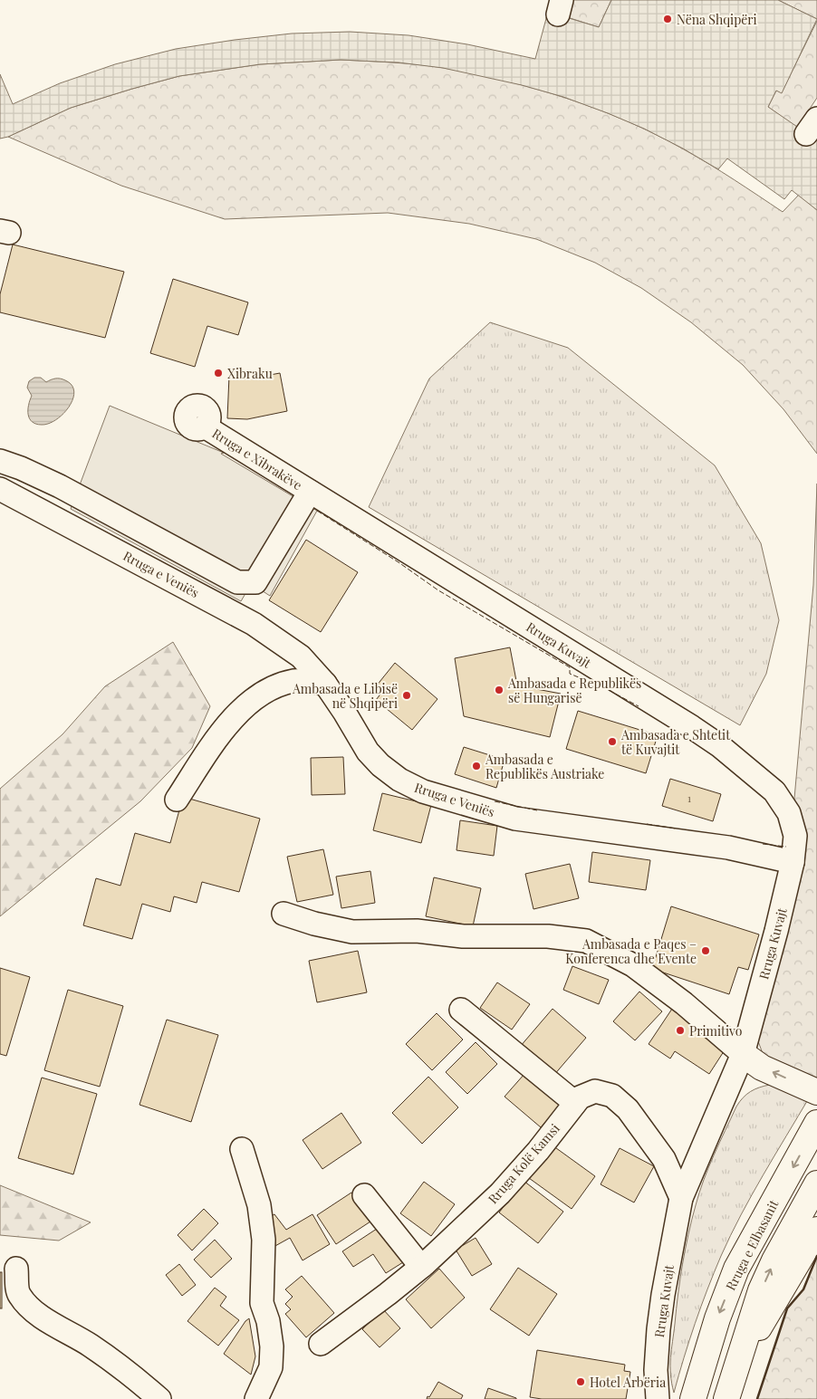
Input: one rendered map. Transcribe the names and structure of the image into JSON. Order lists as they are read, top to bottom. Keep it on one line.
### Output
{"streets":{"main road":["Rruga e Elbasanit"],"street":["Rruga e Xibrakëve","Rruga e Veniës","Rruga Kuvajt","Rruga Kolë Kamsi"]},"crossings":[["Rruga e Xibrakëve","Rruga Kuvajt"],["Rruga e Veniës","Rruga Kuvajt"],["Rruga Kuvajt","Rruga Kolë Kamsi"]],"places":["Nëna Shqipëri","Xibraku","Ambasada e Republikës së Hungarisë","Ambasada e Libisë në Shqipëri","Ambasada e Shtetit të Kuvajtit","Ambasada e Republikës Austriake","Ambasada e Paqes – Konferenca dhe Evente","Primitivo","Hotel Arbëria"],"house_numbers":["1"]}
